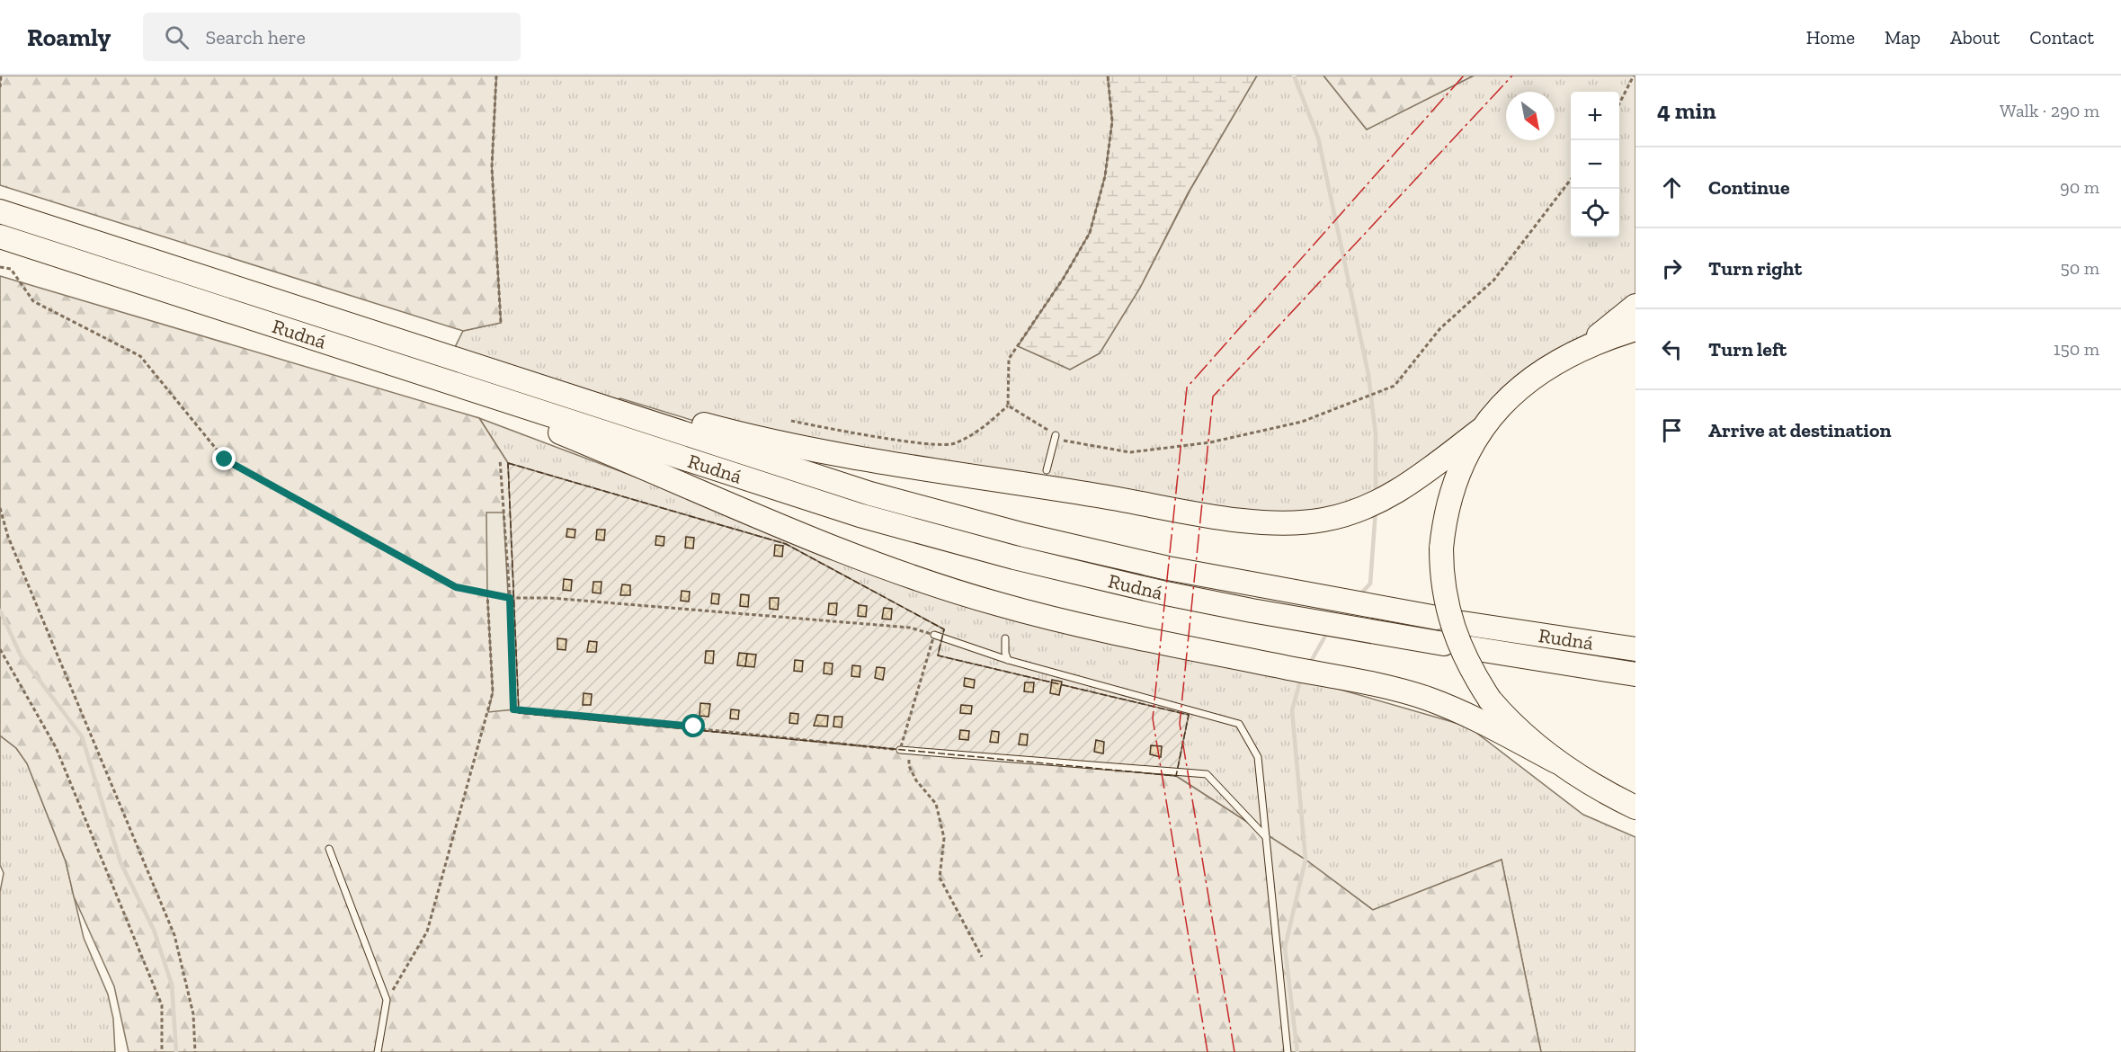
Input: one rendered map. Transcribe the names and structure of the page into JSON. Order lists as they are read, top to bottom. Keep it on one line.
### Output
{"streets":{"highway":["Rudná"]},"north":"bottom right","page":{"header":"Roamly","search":"Search here","nav":["Home","Map","About","Contact"],"heading":["4 min","Walk · 290 m"],"map_buttons":["+","−"],"list":[["Continue","90 m"],["Turn right","50 m"],["Turn left","150 m"],"Arrive at destination"]}}
